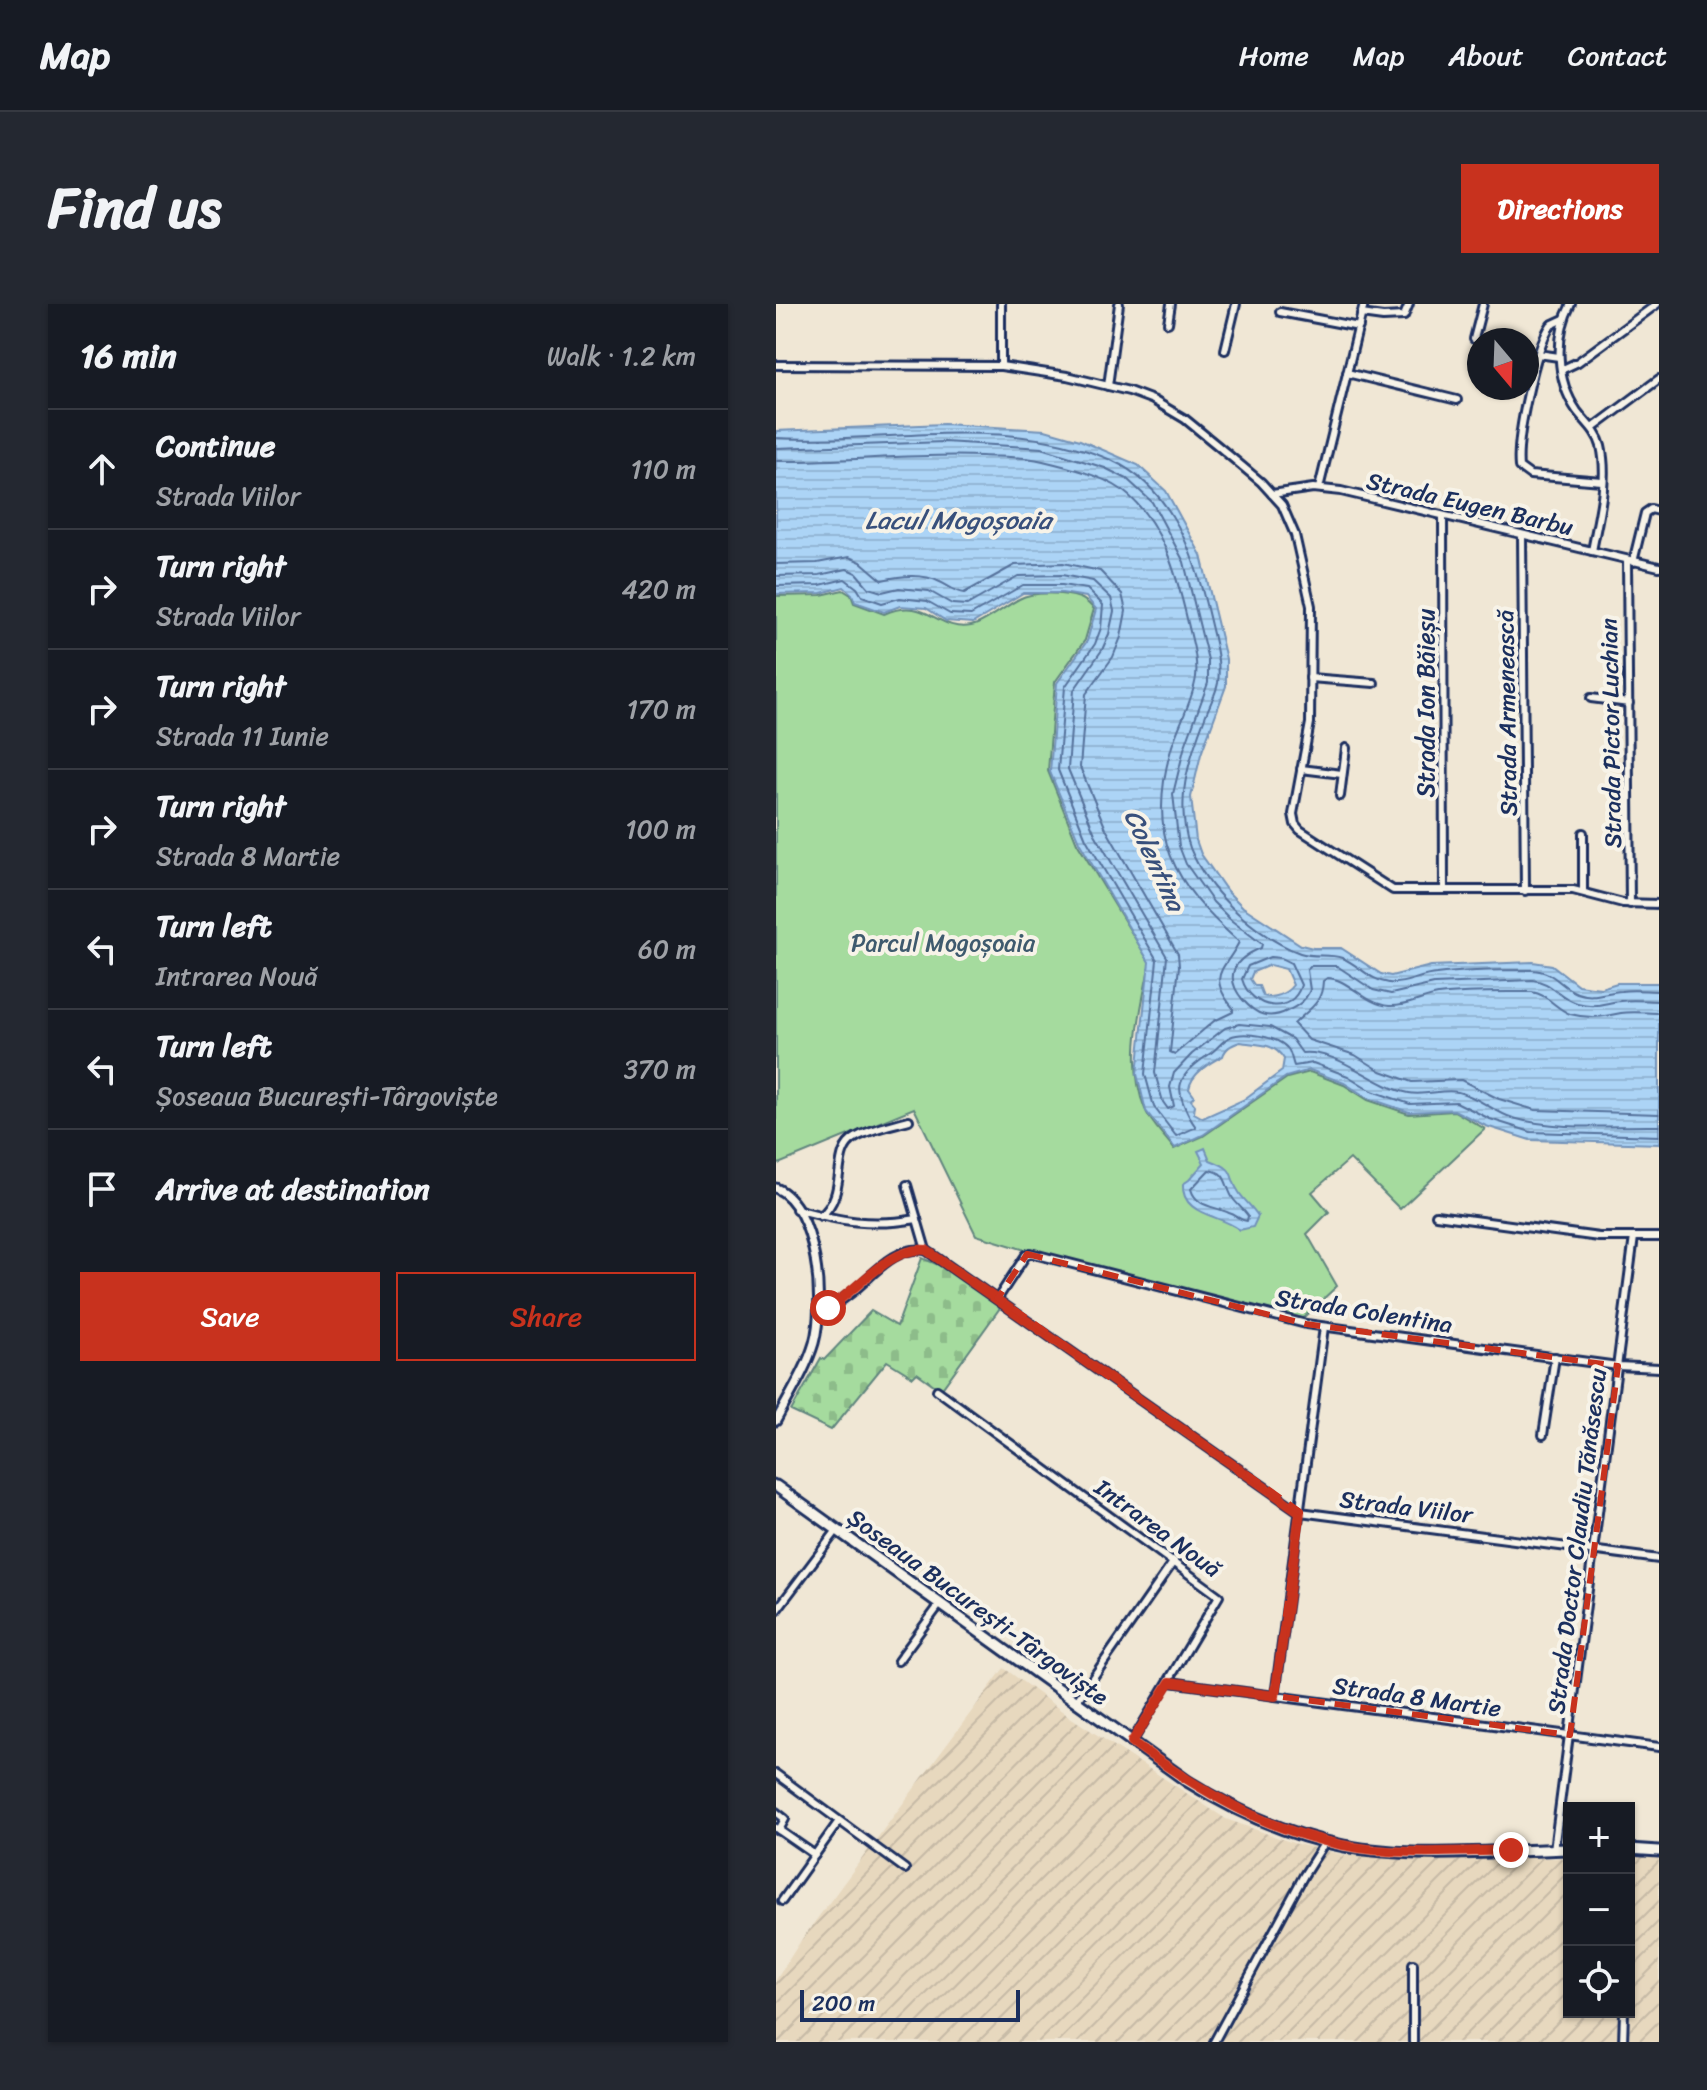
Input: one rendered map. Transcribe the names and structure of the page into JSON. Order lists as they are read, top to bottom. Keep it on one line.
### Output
{"streets":{"main road":["Șoseaua București-Târgoviște"],"street":["Strada Eugen Barbu","Strada Ion Băieșu","Strada Armenească","Strada Pictor Luchian","Strada Colentina","Strada Viilor","Intrarea Nouă","Strada Doctor Claudiu Tănăsescu","Strada 8 Martie"]},"crossings":[["Strada Eugen Barbu","Strada Ion Băieșu"],["Strada Eugen Barbu","Strada Armenească"],["Strada Eugen Barbu","Strada Pictor Luchian"],["Strada Colentina","Strada Viilor"],["Strada Colentina","Strada Doctor Claudiu Tănăsescu"],["Strada Viilor","Strada Doctor Claudiu Tănăsescu"],["Intrarea Nouă","Șoseaua București-Târgoviște"],["Intrarea Nouă","Strada 8 Martie"],["Strada Doctor Claudiu Tănăsescu","Șoseaua București-Târgoviște"],["Strada Doctor Claudiu Tănăsescu","Strada 8 Martie"]],"water":["Lacul Mogoșoaia","Colentina"],"parks":["Parcul Mogoșoaia"],"scale_bar":"200 m","north":"bottom","page":{"header":"Map","nav":["Home","Map","About","Contact"],"title":"Find us","buttons":["Directions",["Save","Share"]],"heading":["16 min","Walk · 1.2 km"],"list":[["Continue","Strada Viilor","110 m"],["Turn right","Strada Viilor","420 m"],["Turn right","Strada 11 Iunie","170 m"],["Turn right","Strada 8 Martie","100 m"],["Turn left","Intrarea Nouă","60 m"],["Turn left","Șoseaua București-Târgoviște","370 m"],"Arrive at destination"],"map_buttons":["+","−"],"scale":"200 m"}}
